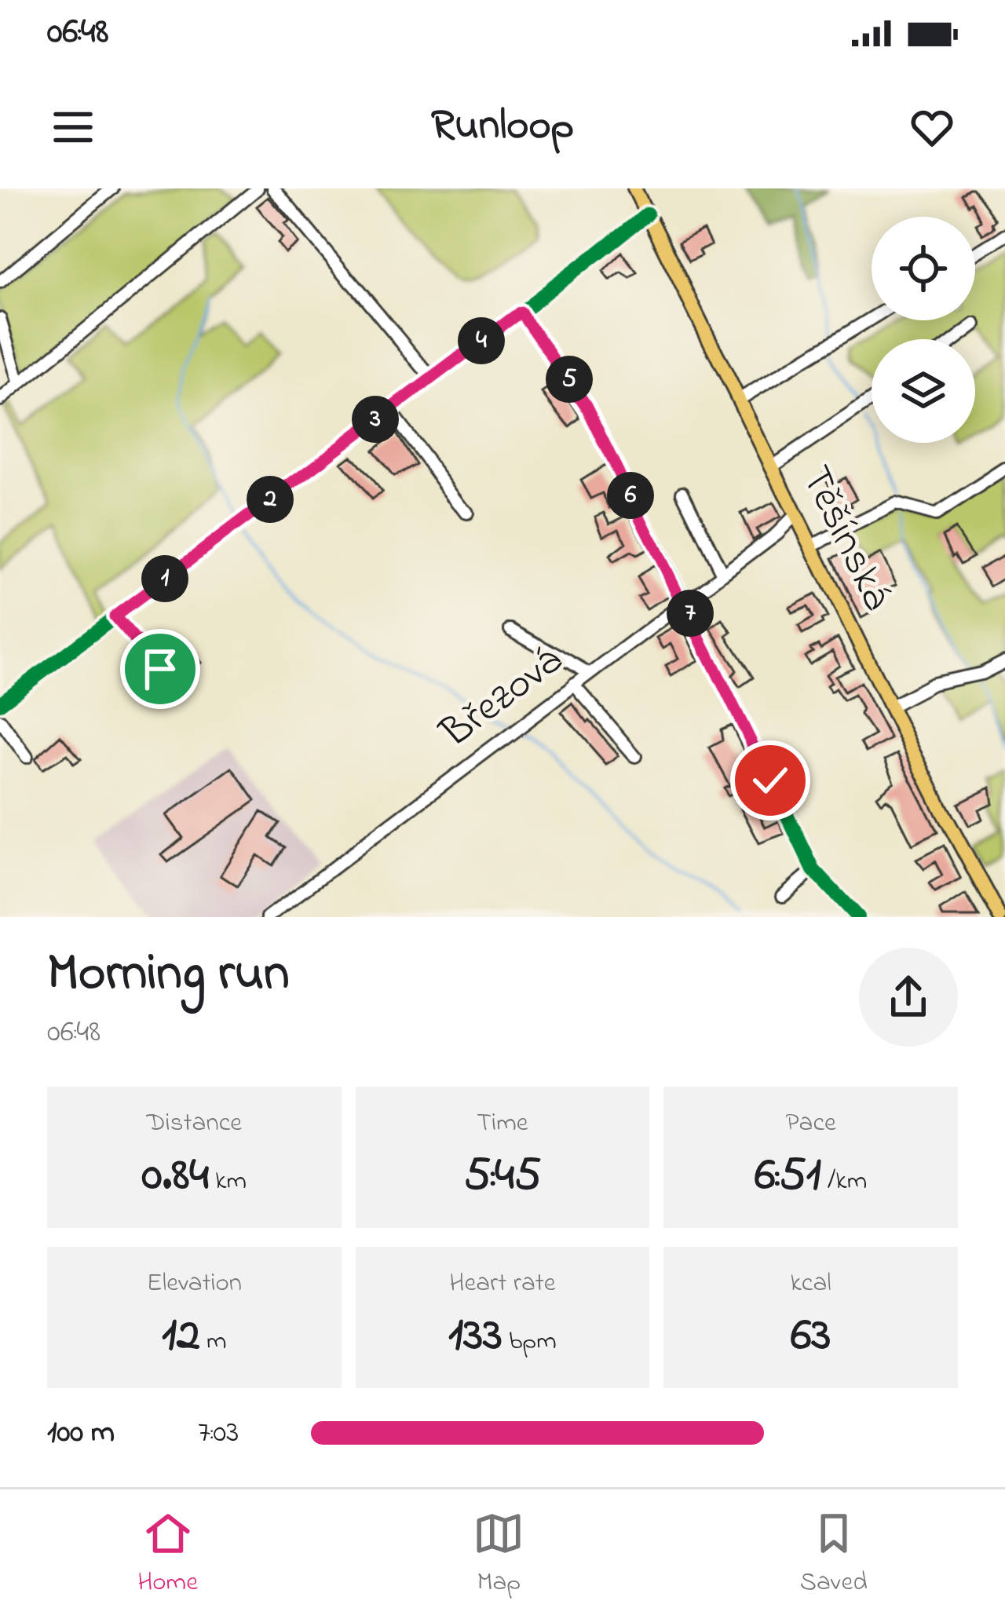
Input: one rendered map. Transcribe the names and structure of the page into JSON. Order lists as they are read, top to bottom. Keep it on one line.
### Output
{"streets":{"main road":["Těšínská"],"street":["Březová"]},"crossings":[["Těšínská","Březová"]],"page":{"status":"06:48","header":"Runloop","pins":["4","5","3","6","2","1","7"],"heading":["Morning run","06:48"],"stats":[["Distance","0.84 km"],["Time","5:45"],["Pace","6:51 /km"],["Elevation","12 m"],["Heart rate","133 bpm"],["kcal","63"]],"list":[{"name":"100 m","note":"7:03"}],"tabs":["Home","Map","Saved"]}}
